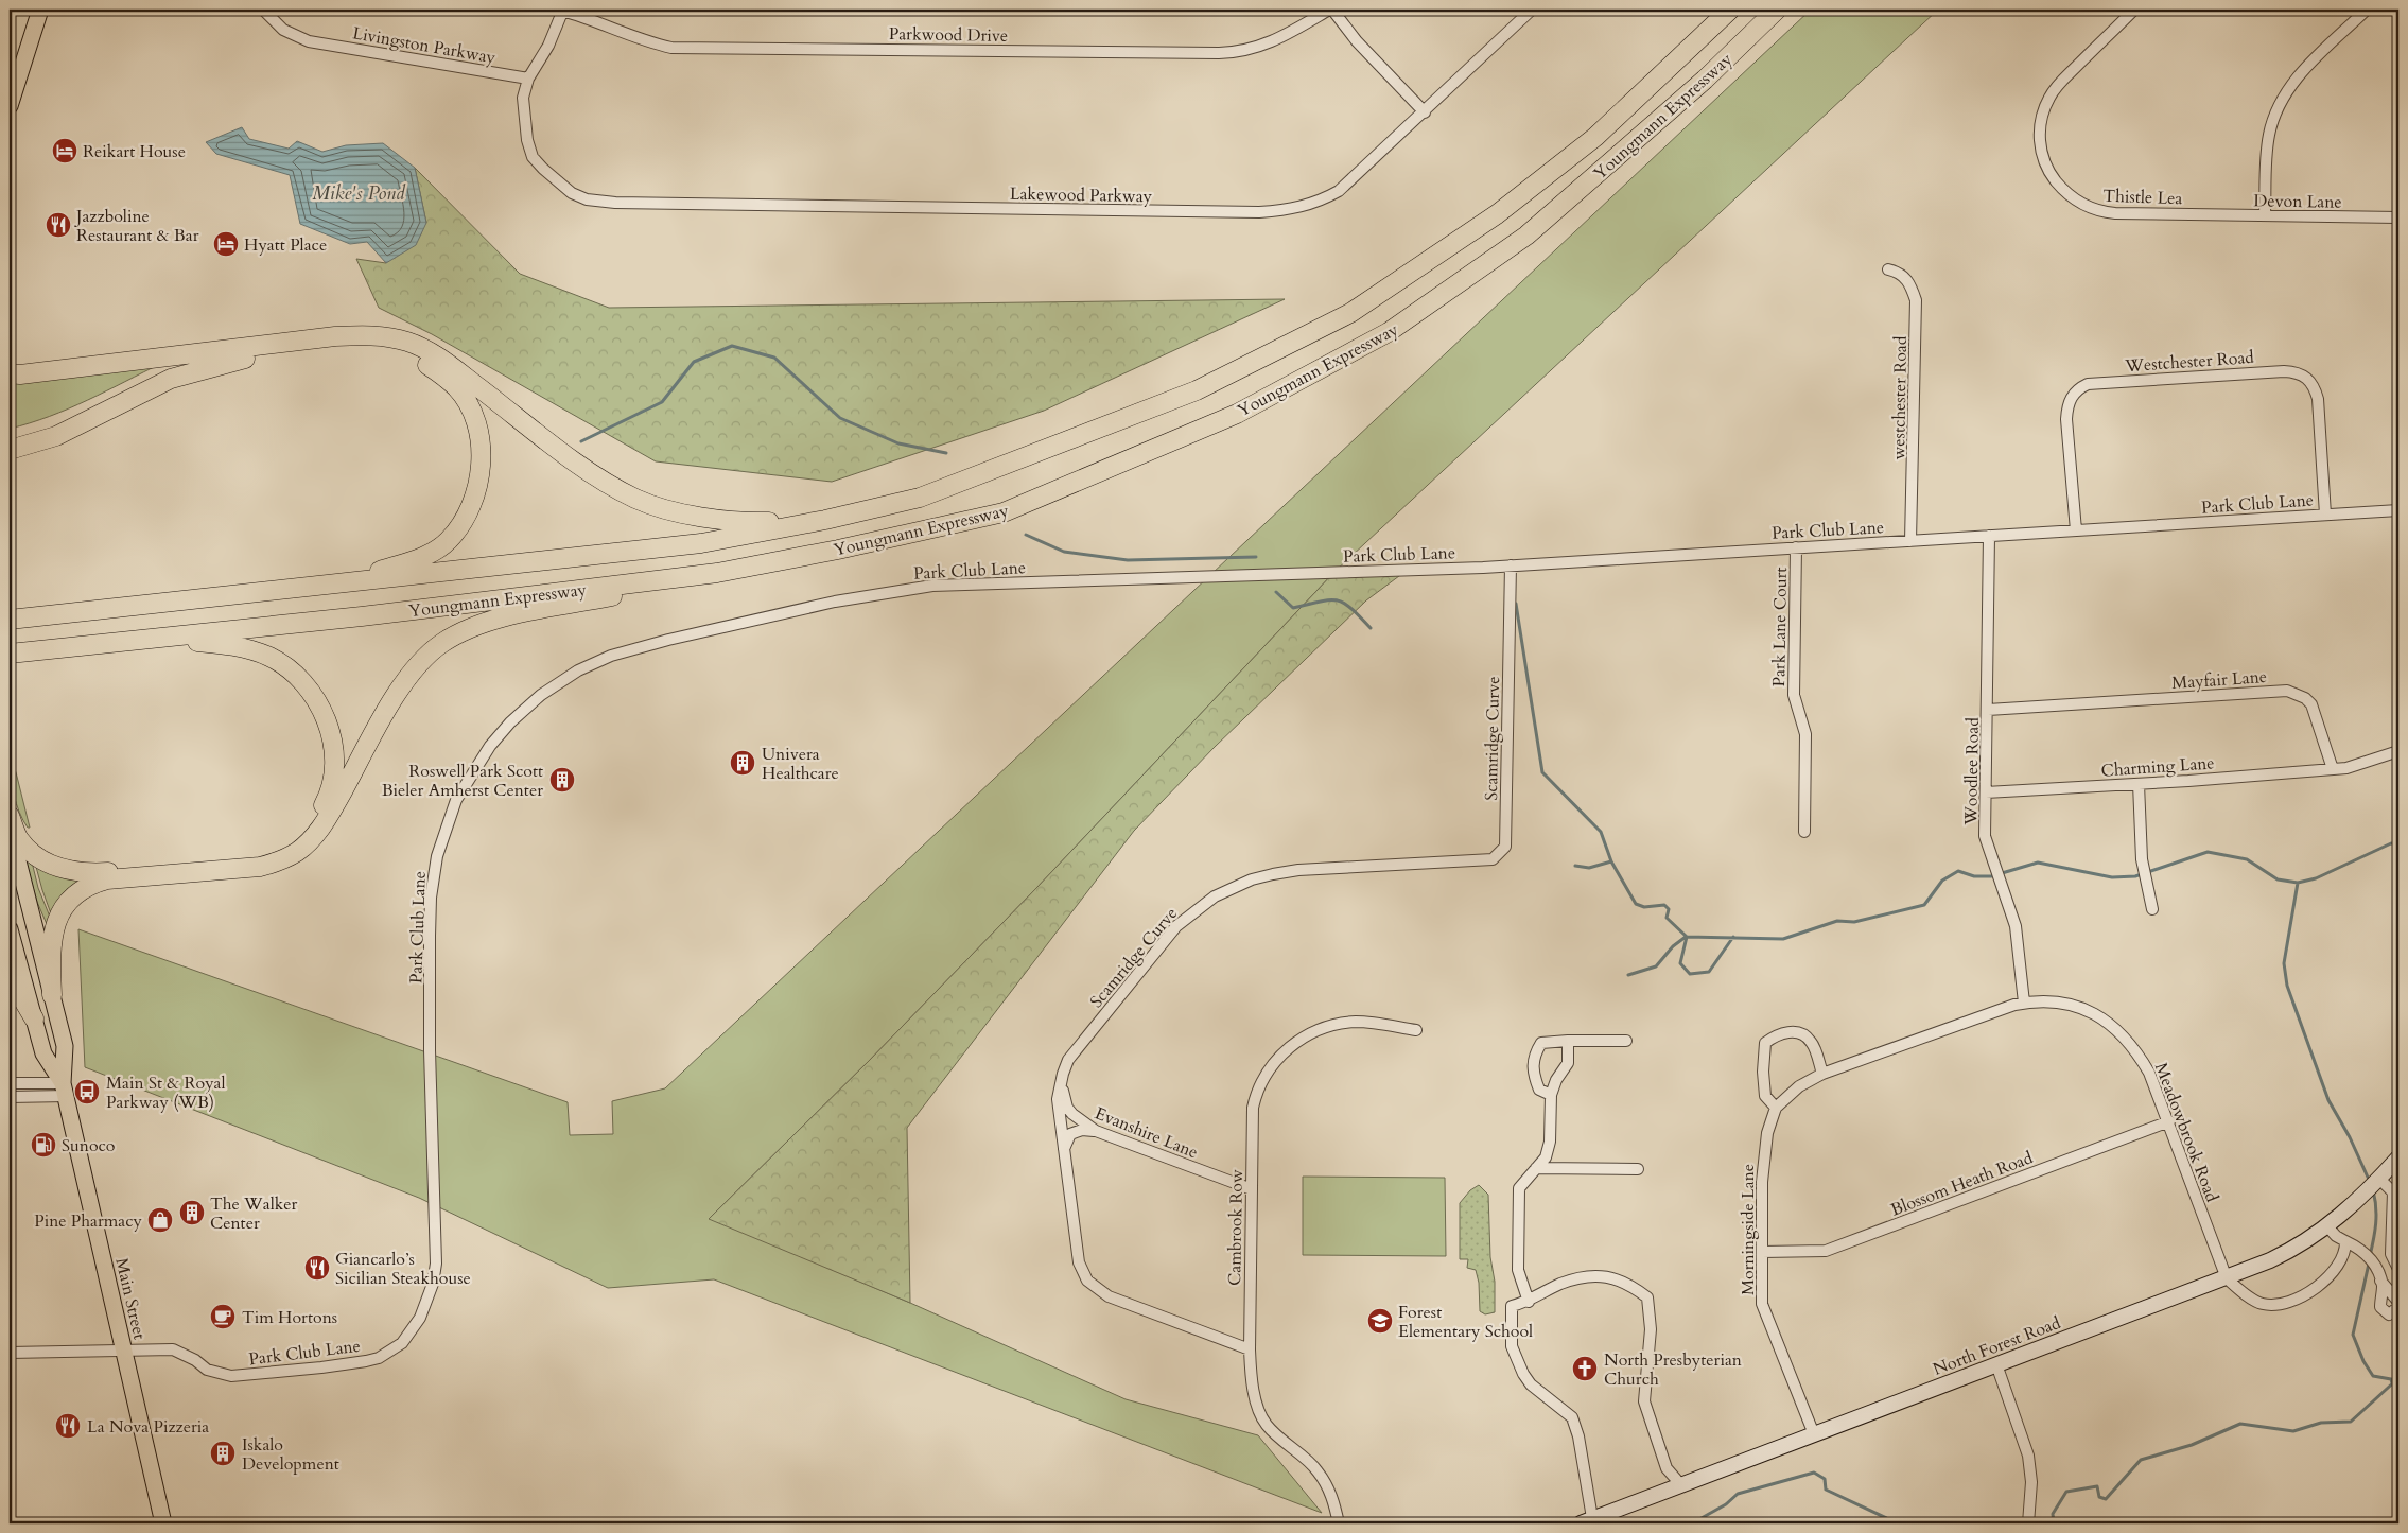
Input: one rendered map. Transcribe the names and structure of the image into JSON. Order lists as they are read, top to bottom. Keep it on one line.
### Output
{"streets":{"highway":["Youngmann Expressway"],"main road":["Main Street","North Forest Road"],"street":["Parkwood Drive","Livingston Parkway","Lakewood Parkway","Thistle Lea","Devon Lane","Westchester Road","westchester Road","Park Club Lane","Park Lane Court","Mayfair Lane","Scamridge Curve","Charming Lane","Woodlee Road","Evanshire Lane","Meadowbrook Road","Blossom Heath Road","Cambrook Row","Morningside Lane"]},"crossings":[["Livingston Parkway","Lakewood Parkway"],["Thistle Lea","Devon Lane"],["Westchester Road","Park Club Lane"],["westchester Road","Park Club Lane"],["Park Club Lane","Park Lane Court"],["Park Club Lane","Scamridge Curve"],["Park Club Lane","Woodlee Road"],["Park Club Lane","Main Street"],["Mayfair Lane","Charming Lane"],["Mayfair Lane","Woodlee Road"],["Scamridge Curve","Evanshire Lane"],["Scamridge Curve","Cambrook Row"],["Charming Lane","Woodlee Road"],["Woodlee Road","Meadowbrook Road"],["Evanshire Lane","Cambrook Row"],["Meadowbrook Road","Blossom Heath Road"],["Meadowbrook Road","Morningside Lane"],["Meadowbrook Road","North Forest Road"],["Blossom Heath Road","Morningside Lane"],["Morningside Lane","North Forest Road"]],"water":["Mike's Pond"],"places":{"hotel":["Reikart House","Hyatt Place"],"restaurant":["Jazzboline Restaurant & Bar","Giancarlo’s Sicilian Steakhouse","La Nova Pizzeria"],"building":["Univera Healthcare","Roswell Park Scott Bieler Amherst Center","The Walker Center","Iskalo Development"],"bus stop":["Main St & Royal Parkway (WB)"],"fuel station":["Sunoco"],"shop":["Pine Pharmacy"],"cafe":["Tim Hortons"],"school or university":["Forest Elementary School"],"church":["North Presbyterian Church"]}}
